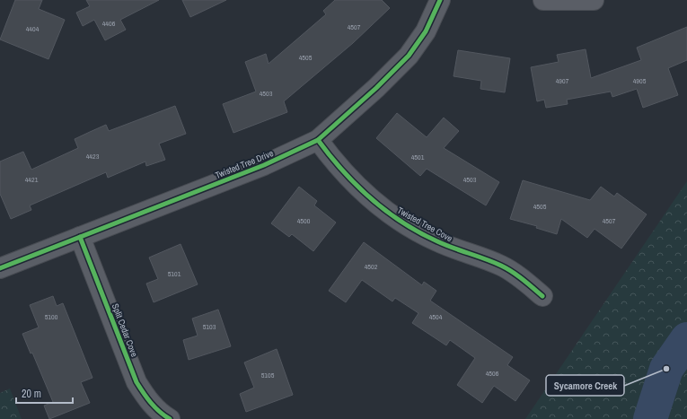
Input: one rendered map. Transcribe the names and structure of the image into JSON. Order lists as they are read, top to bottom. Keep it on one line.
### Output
{"streets":{"street":["Twisted Tree Drive","Twisted Tree Cove","Split Cedar Cove"]},"crossings":[["Twisted Tree Drive","Twisted Tree Cove"],["Twisted Tree Drive","Split Cedar Cove"]],"places":["Sycamore Creek"],"house_numbers":["4406","4507","4404","4505","4907","4905","4503","4423","4501","4421","4503","4505","4500","4507","4502","5101","5100","4504","5103","4506","5105"],"scale_bar":"20 m"}
